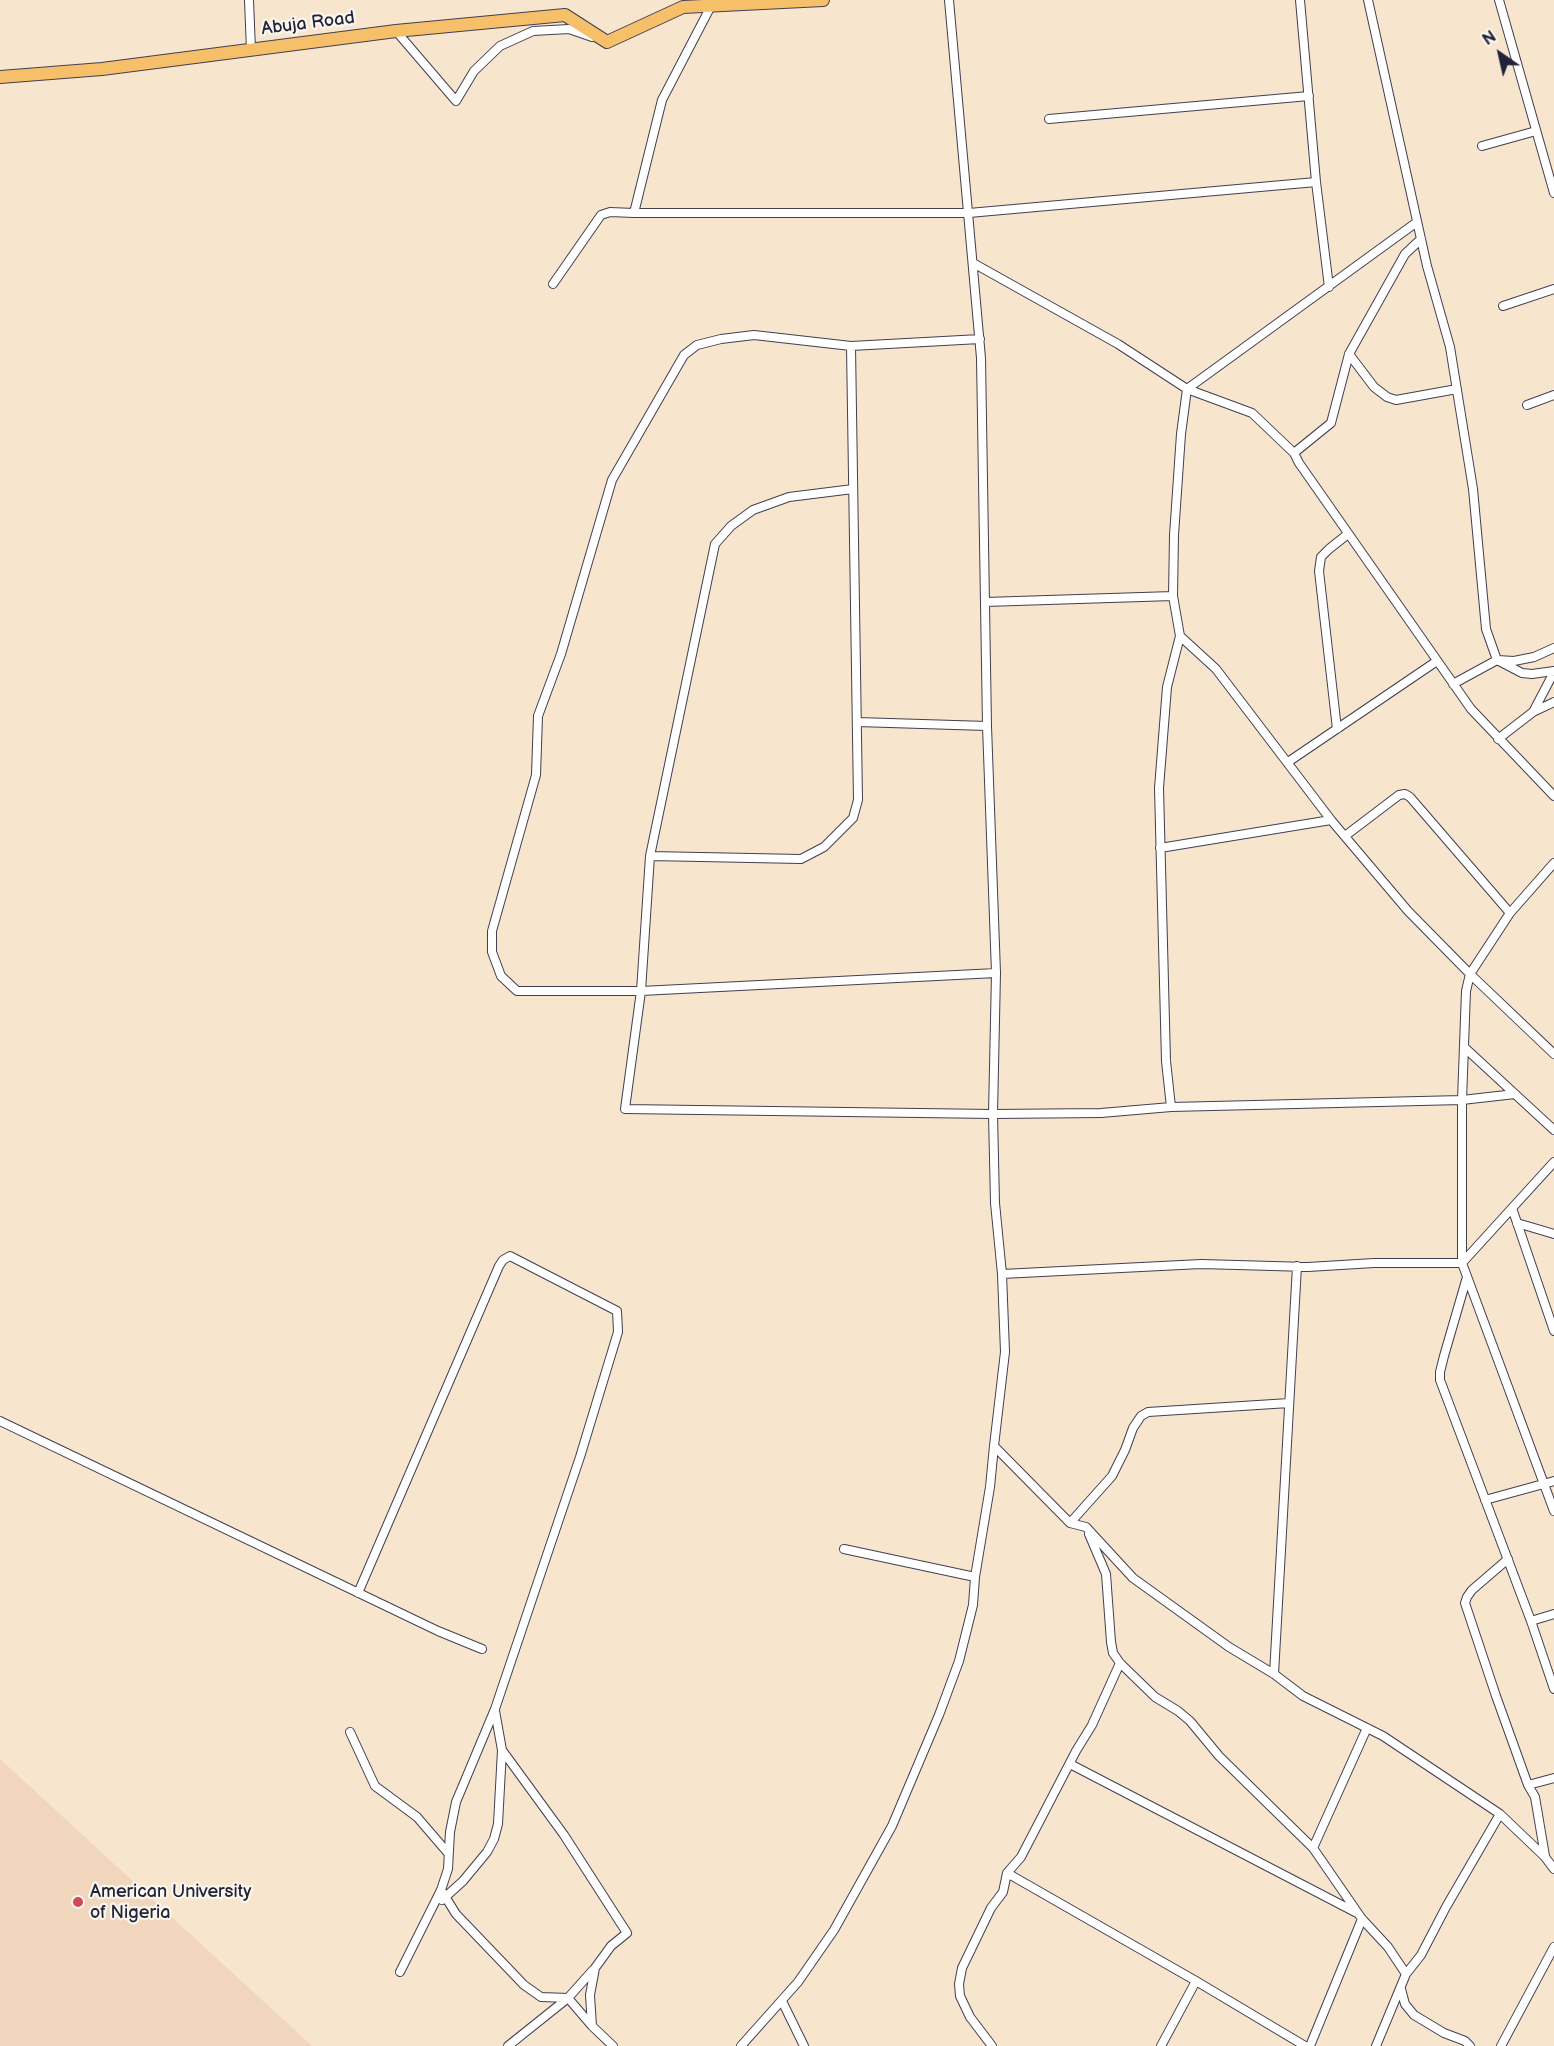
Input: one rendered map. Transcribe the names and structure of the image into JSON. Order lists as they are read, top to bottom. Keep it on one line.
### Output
{"streets":{"main road":["Abuja Road"]},"places":["American University of Nigeria"],"north":"top left"}
